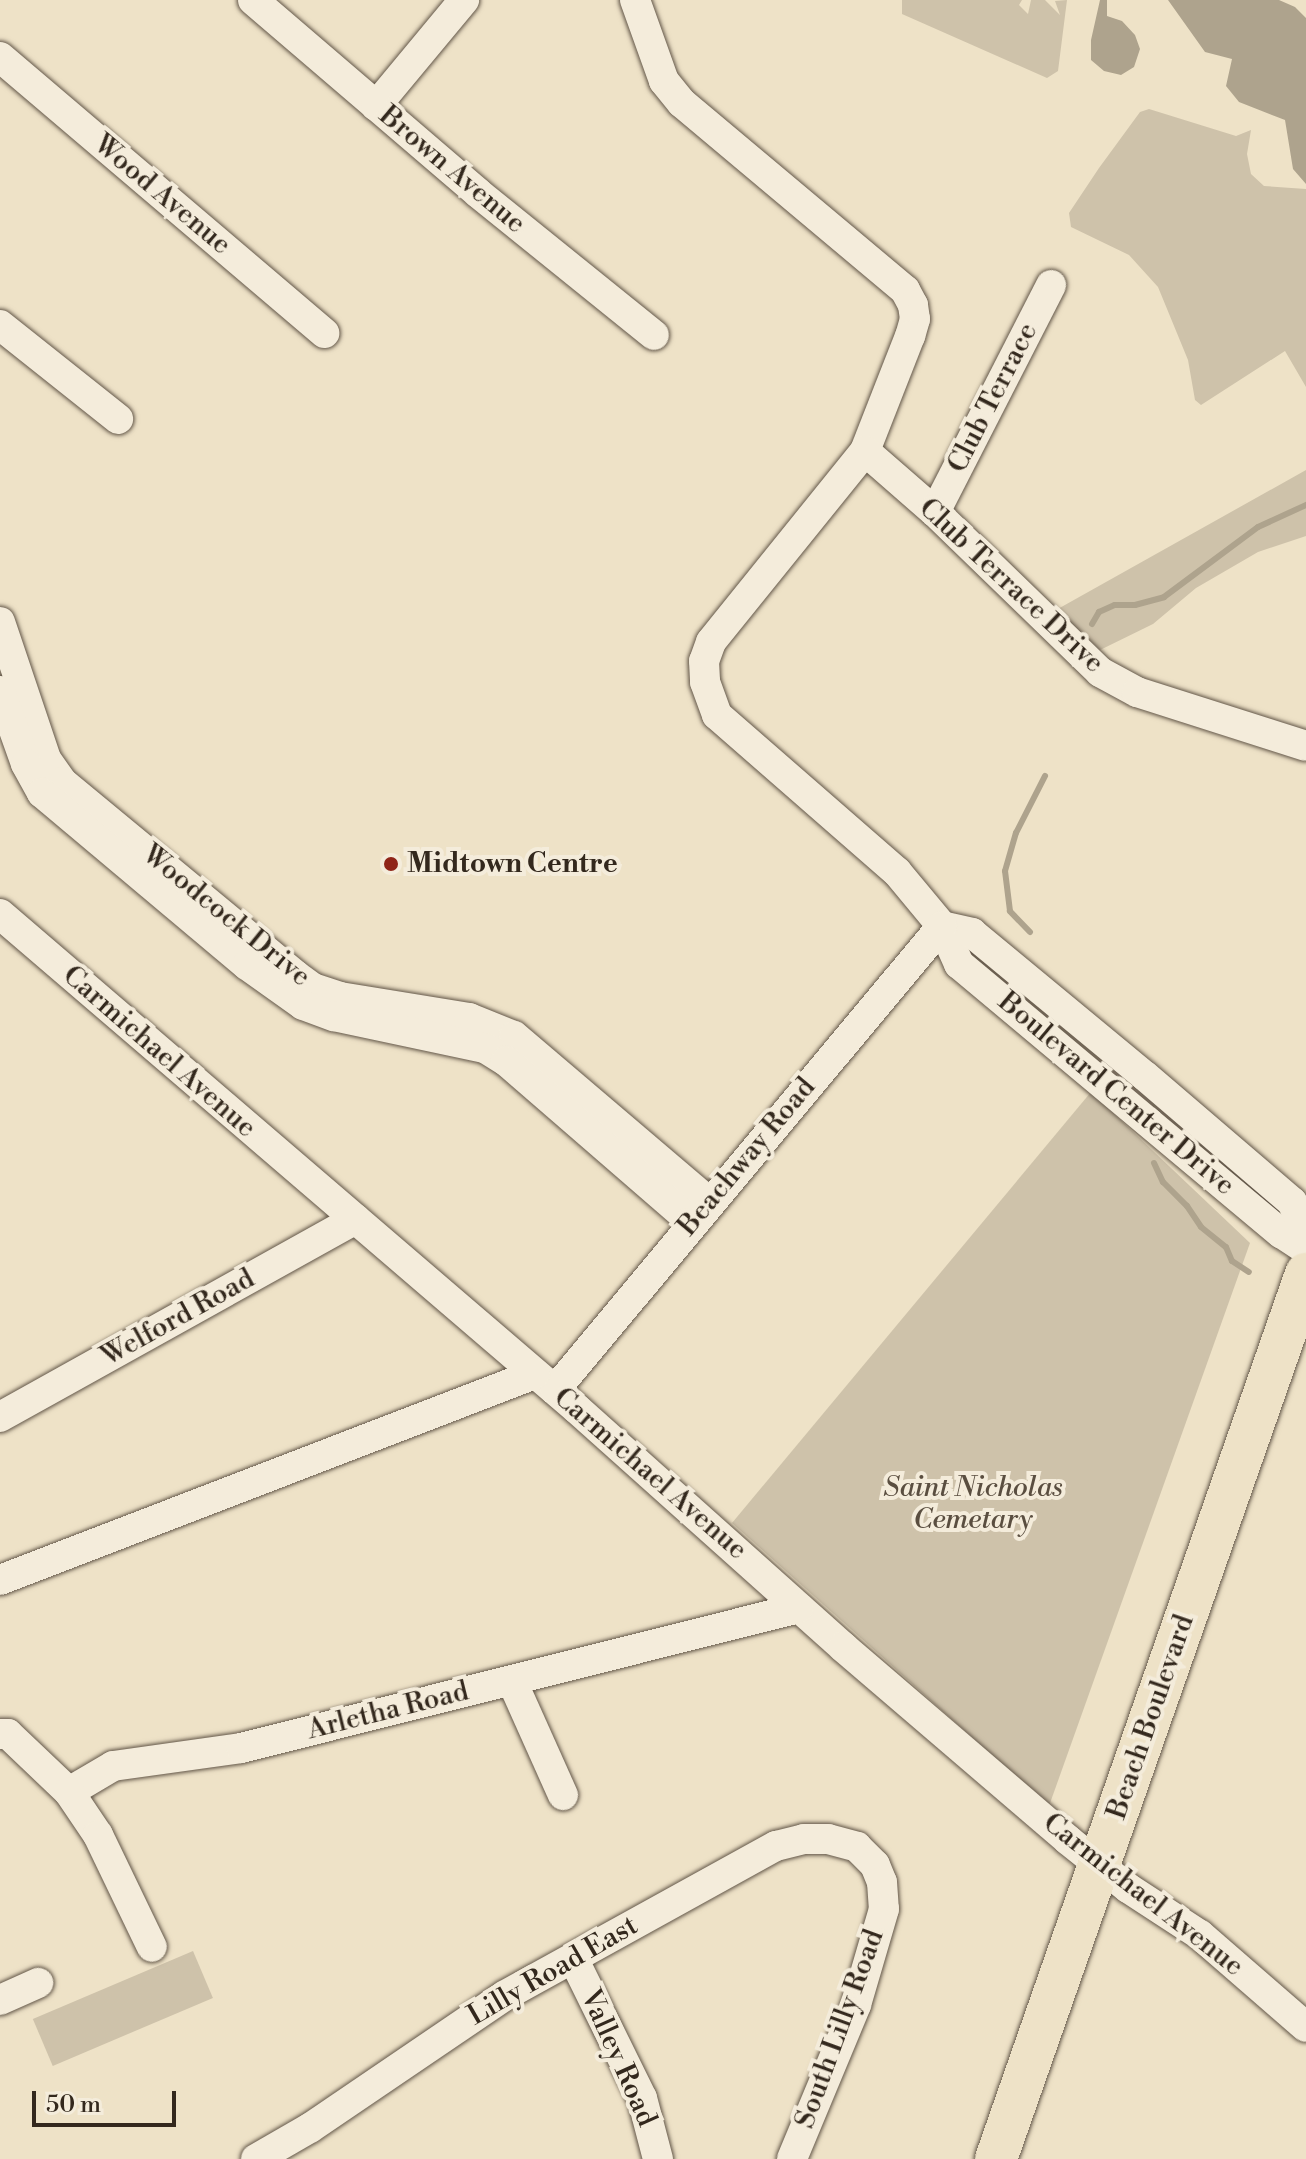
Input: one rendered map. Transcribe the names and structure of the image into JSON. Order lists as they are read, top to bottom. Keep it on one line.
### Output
{"streets":{"highway":["Beach Boulevard"],"street":["Brown Avenue","Wood Avenue","Club Terrace","Club Terrace Drive","Woodcock Drive","Carmichael Avenue","Boulevard Center Drive","Beachway Road","Welford Road","Arletha Road","Lilly Road East","South Lilly Road","Valley Road"]},"crossings":[["Club Terrace","Club Terrace Drive"],["Club Terrace Drive","Boulevard Center Drive"],["Woodcock Drive","Beachway Road"],["Carmichael Avenue","Beachway Road"],["Carmichael Avenue","Welford Road"],["Carmichael Avenue","Arletha Road"],["Carmichael Avenue","Beach Boulevard"],["Boulevard Center Drive","Beachway Road"],["Lilly Road East","South Lilly Road"],["Lilly Road East","Valley Road"]],"parks":["Saint Nicholas Cemetary"],"places":["Midtown Centre"],"scale_bar":"50 m"}
